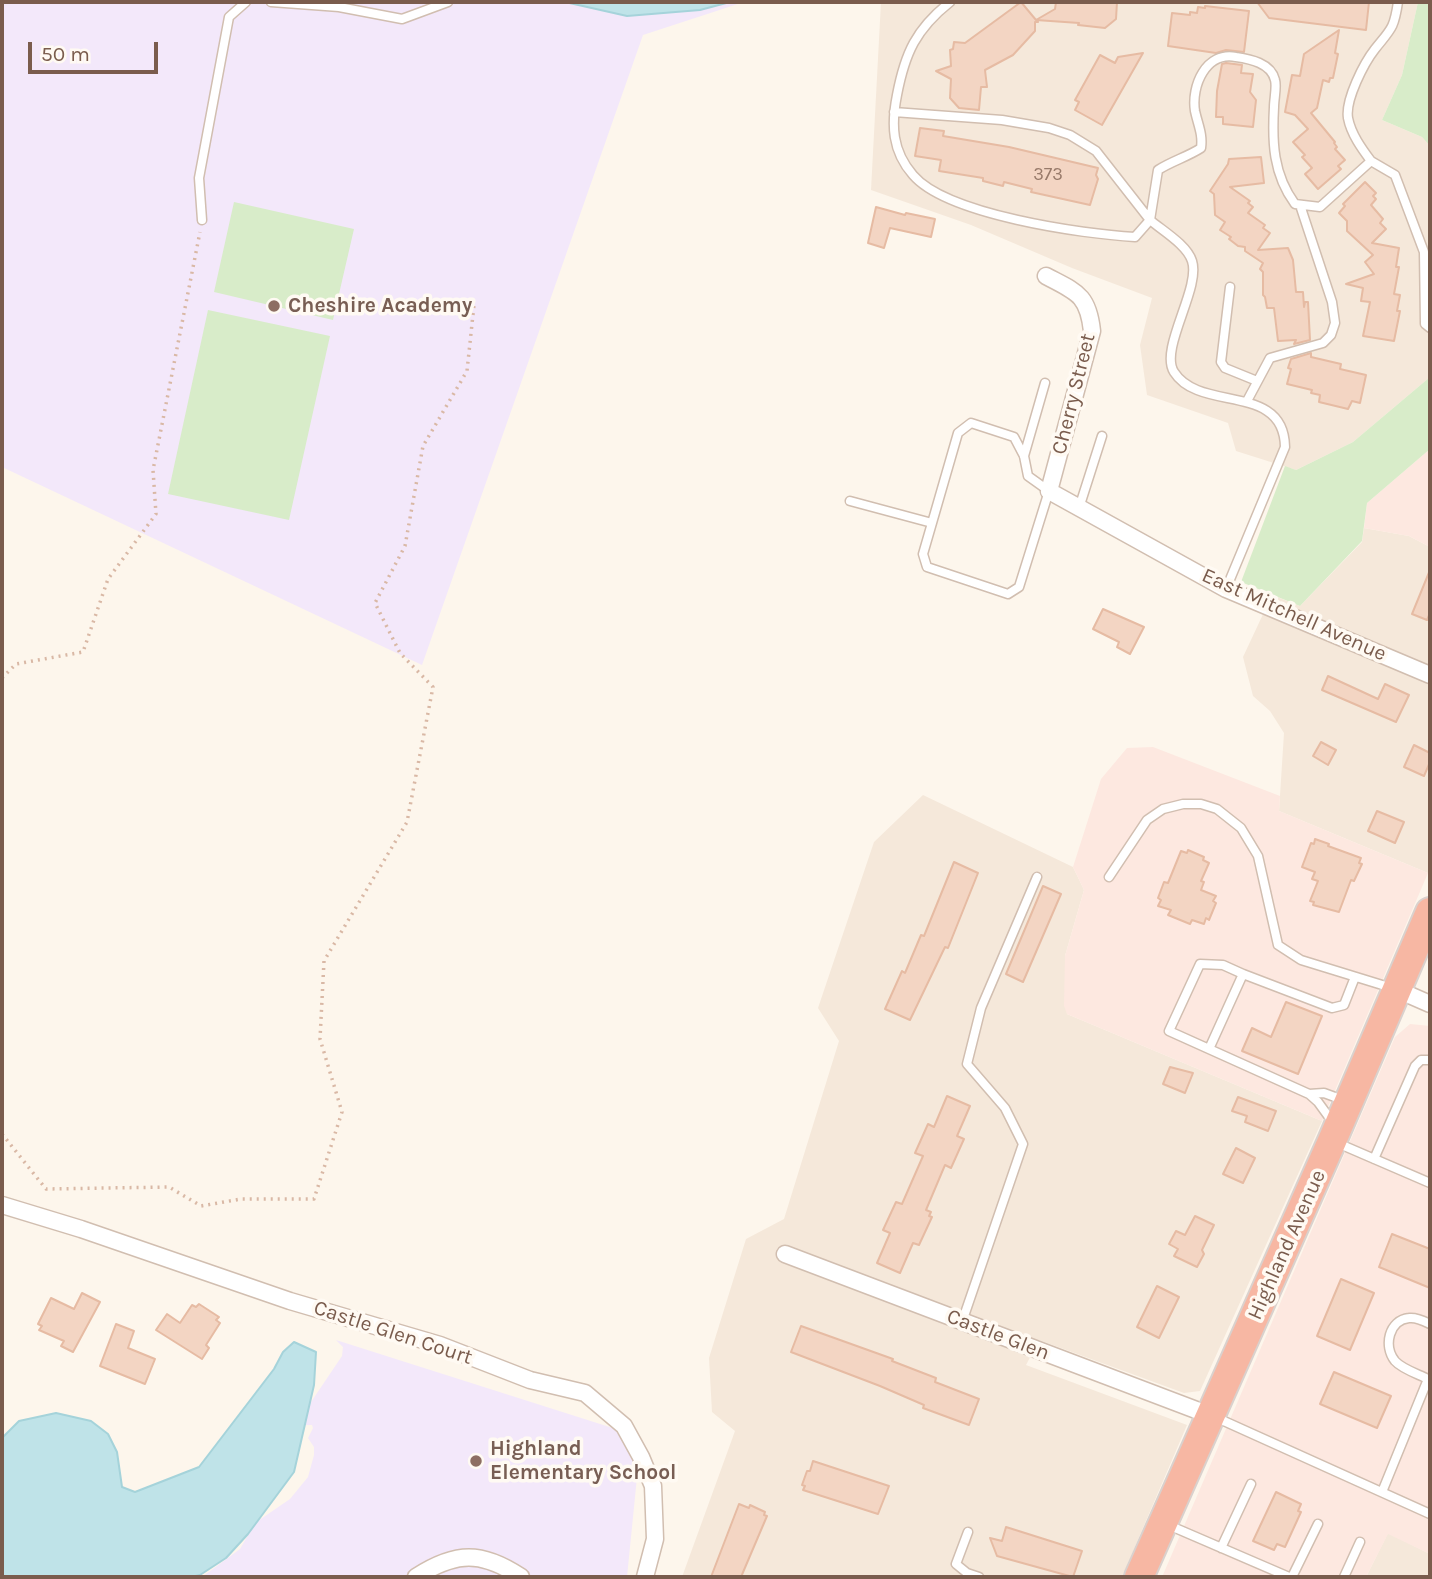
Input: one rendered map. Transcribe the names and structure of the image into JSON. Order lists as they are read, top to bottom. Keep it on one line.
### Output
{"streets":{"highway":["Highland Avenue"],"street":["Cherry Street","East Mitchell Avenue","Castle Glen Court","Castle Glen"]},"crossings":[["Cherry Street","East Mitchell Avenue"],["Highland Avenue","Castle Glen"]],"places":["Cheshire Academy","Highland Elementary School"],"house_numbers":["373"],"scale_bar":"50 m"}
